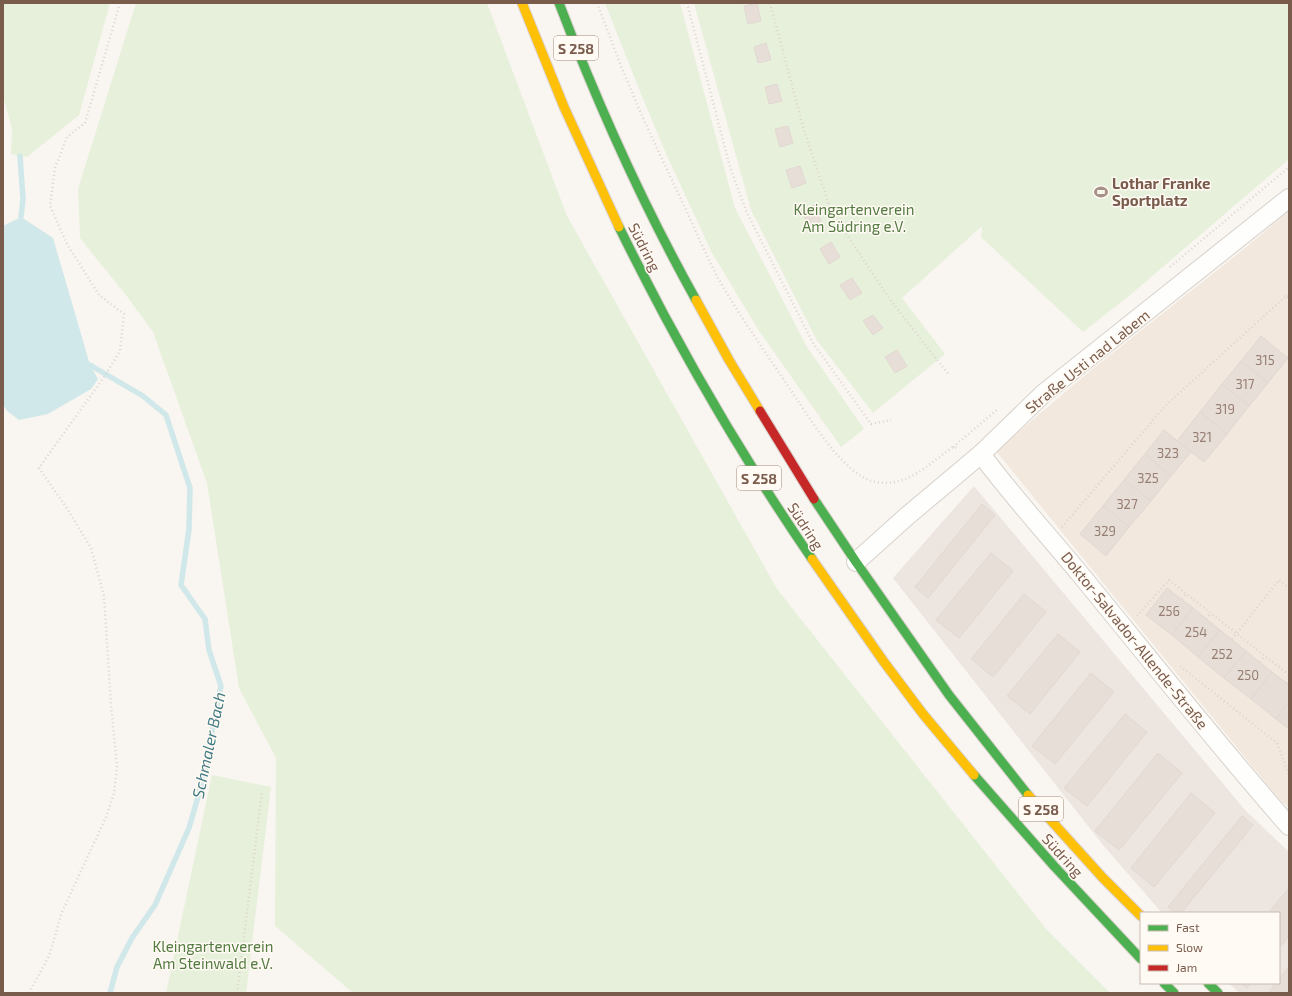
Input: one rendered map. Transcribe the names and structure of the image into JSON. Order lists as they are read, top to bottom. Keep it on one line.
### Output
{"streets":{"main road":["S 258","Südring"],"street":["Straße Usti nad Labem","Doktor-Salvador-Allende-Straße"]},"crossings":[["Südring","Straße Usti nad Labem"],["Straße Usti nad Labem","Doktor-Salvador-Allende-Straße"]],"water":["Schmaler Bach"],"parks":["Kleingartenverein Am Südring e.V.","Kleingartenverein Am Steinwald e.V."],"places":{"sports":["Lothar Franke Sportplatz"]},"house_numbers":["315","317","319","321","323","325","327","329","256","254","252","250"],"legend":["Fast","Slow","Jam"]}
